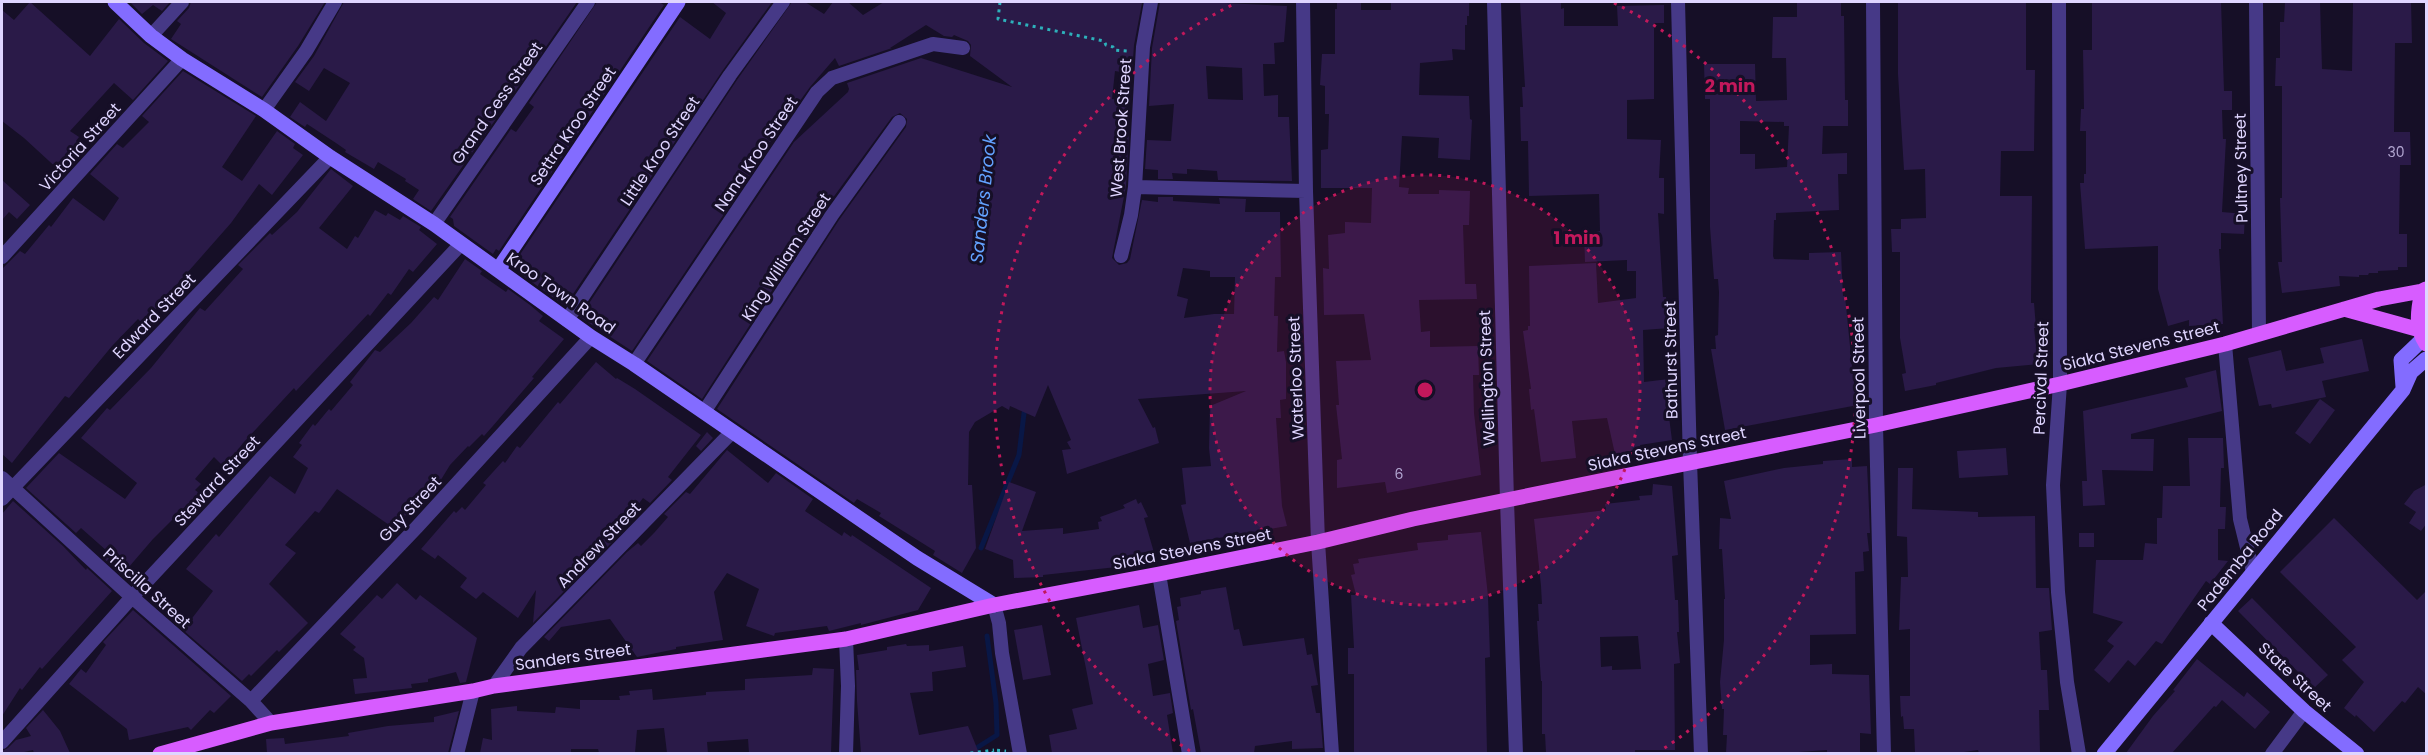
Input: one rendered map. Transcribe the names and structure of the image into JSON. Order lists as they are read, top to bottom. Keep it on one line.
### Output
{"streets":{"main road":["Settra Kroo Street","Kroo Town Road","Siaka Stevens Street","Pademba Road","Sanders Street","State Street"],"street":["Grand Cess Street","West Brook Street","Victoria Street","Little Kroo Street","Nana Kroo Street","Pultney Street","King William Street","Edward Street","Bathurst Street","Waterloo Street","Wellington Street","Liverpool Street","Percival Street","Steward Street","Guy Street","Andrew Street","Priscilla Street"]},"crossings":[["Grand Cess Street","Kroo Town Road"],["Settra Kroo Street","Kroo Town Road"],["Victoria Street","Kroo Town Road"],["Little Kroo Street","Kroo Town Road"],["Nana Kroo Street","Kroo Town Road"],["Pultney Street","Siaka Stevens Street"],["King William Street","Kroo Town Road"],["Kroo Town Road","Edward Street"],["Kroo Town Road","Siaka Stevens Street"],["Kroo Town Road","Steward Street"],["Kroo Town Road","Guy Street"],["Kroo Town Road","Andrew Street"],["Kroo Town Road","Sanders Street"],["Edward Street","Priscilla Street"],["Siaka Stevens Street","Bathurst Street"],["Siaka Stevens Street","Waterloo Street"],["Siaka Stevens Street","Wellington Street"],["Siaka Stevens Street","Liverpool Street"],["Siaka Stevens Street","Percival Street"],["Siaka Stevens Street","Sanders Street"],["Steward Street","Priscilla Street"],["Guy Street","Priscilla Street"],["Andrew Street","Sanders Street"],["Pademba Road","State Street"],["Priscilla Street","Sanders Street"]],"water":["Sanders Brook"],"house_numbers":["30","6"],"rings":["2 min","1 min"]}
